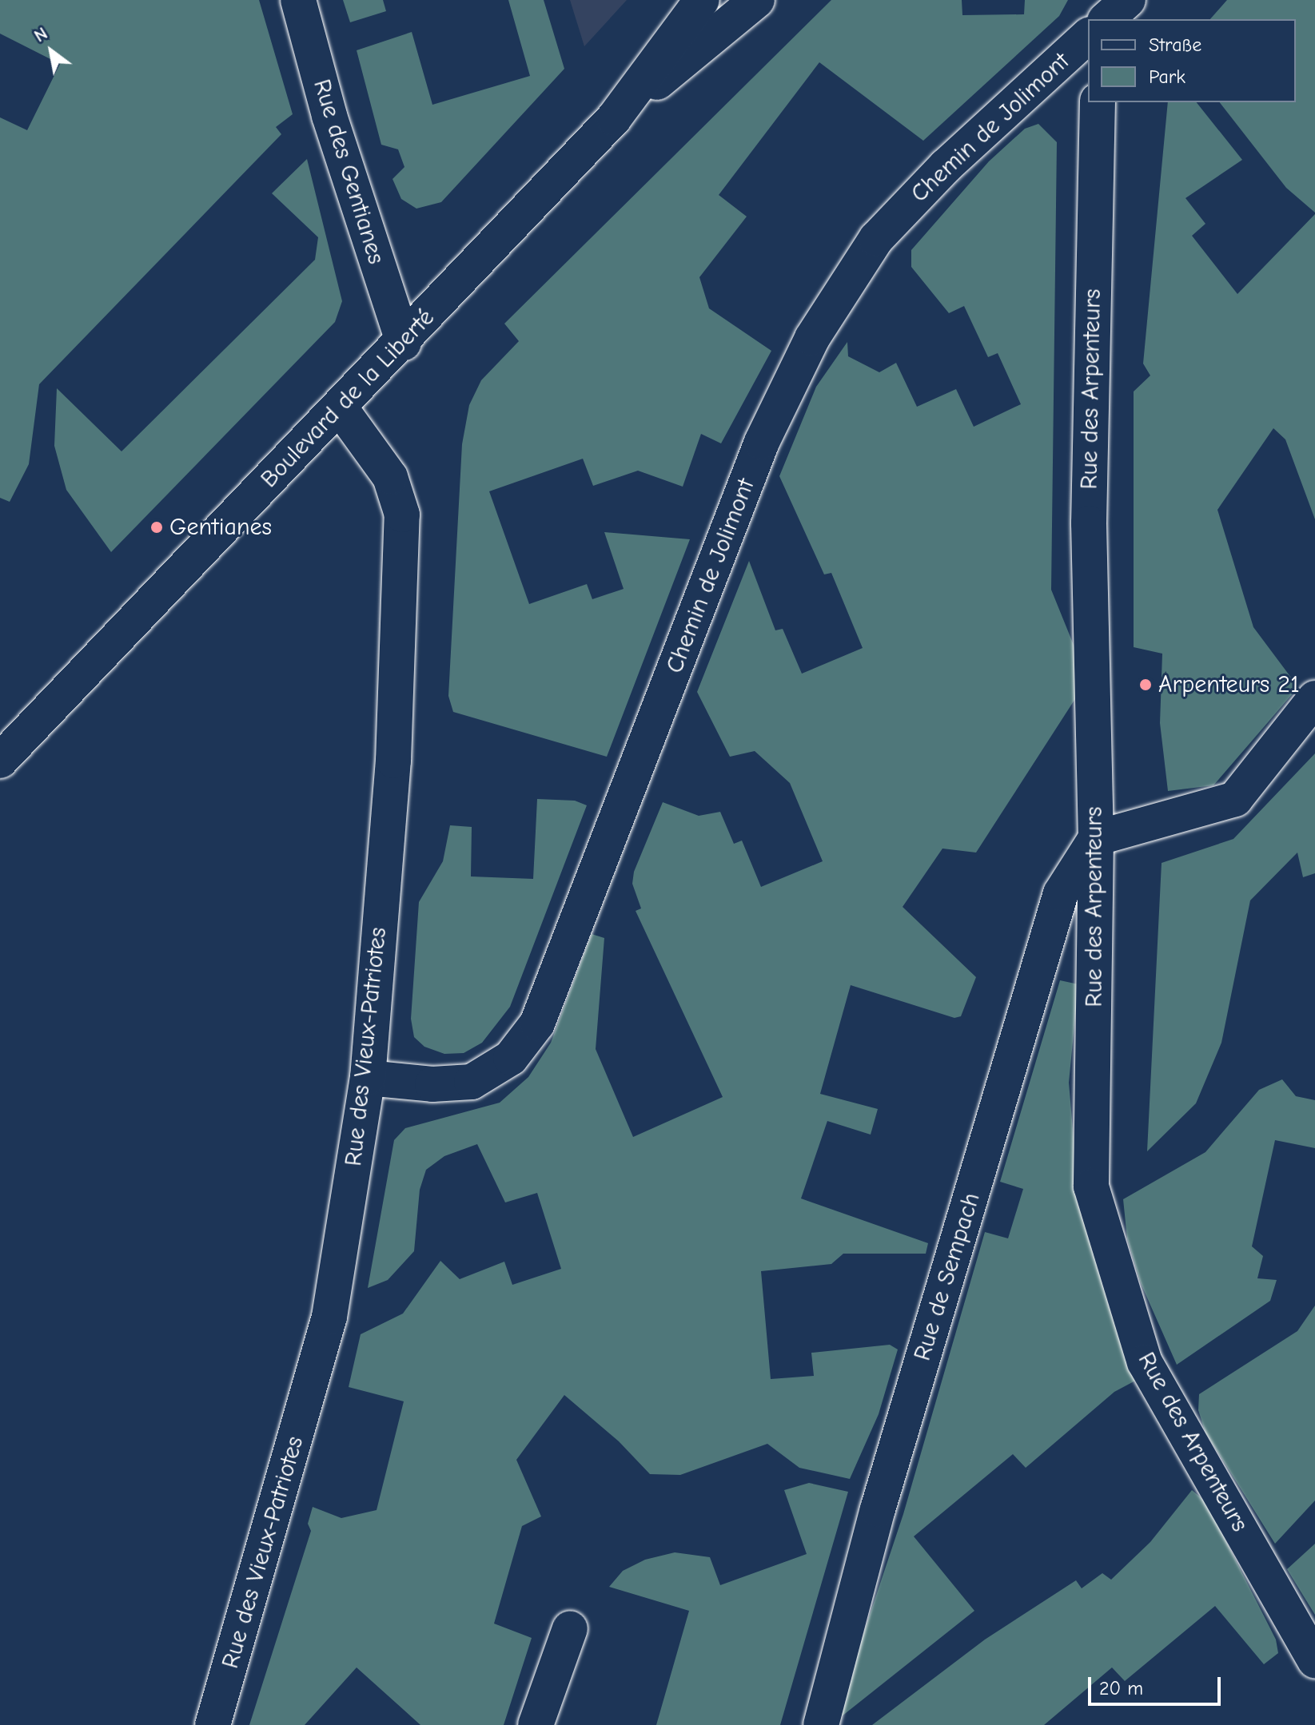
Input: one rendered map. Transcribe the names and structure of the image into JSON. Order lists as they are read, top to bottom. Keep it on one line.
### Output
{"streets":{"street":["Chemin de Jolimont","Rue des Gentianes","Rue des Arpenteurs","Boulevard de la Liberté","Rue des Vieux-Patriotes","Rue de Sempach"]},"crossings":[["Chemin de Jolimont","Rue des Vieux-Patriotes"],["Rue des Gentianes","Boulevard de la Liberté"],["Rue des Arpenteurs","Rue de Sempach"],["Boulevard de la Liberté","Rue des Vieux-Patriotes"]],"places":["Gentianes","Arpenteurs 21"],"legend":["Straße","Park"],"scale_bar":"20 m","north":"top left"}
